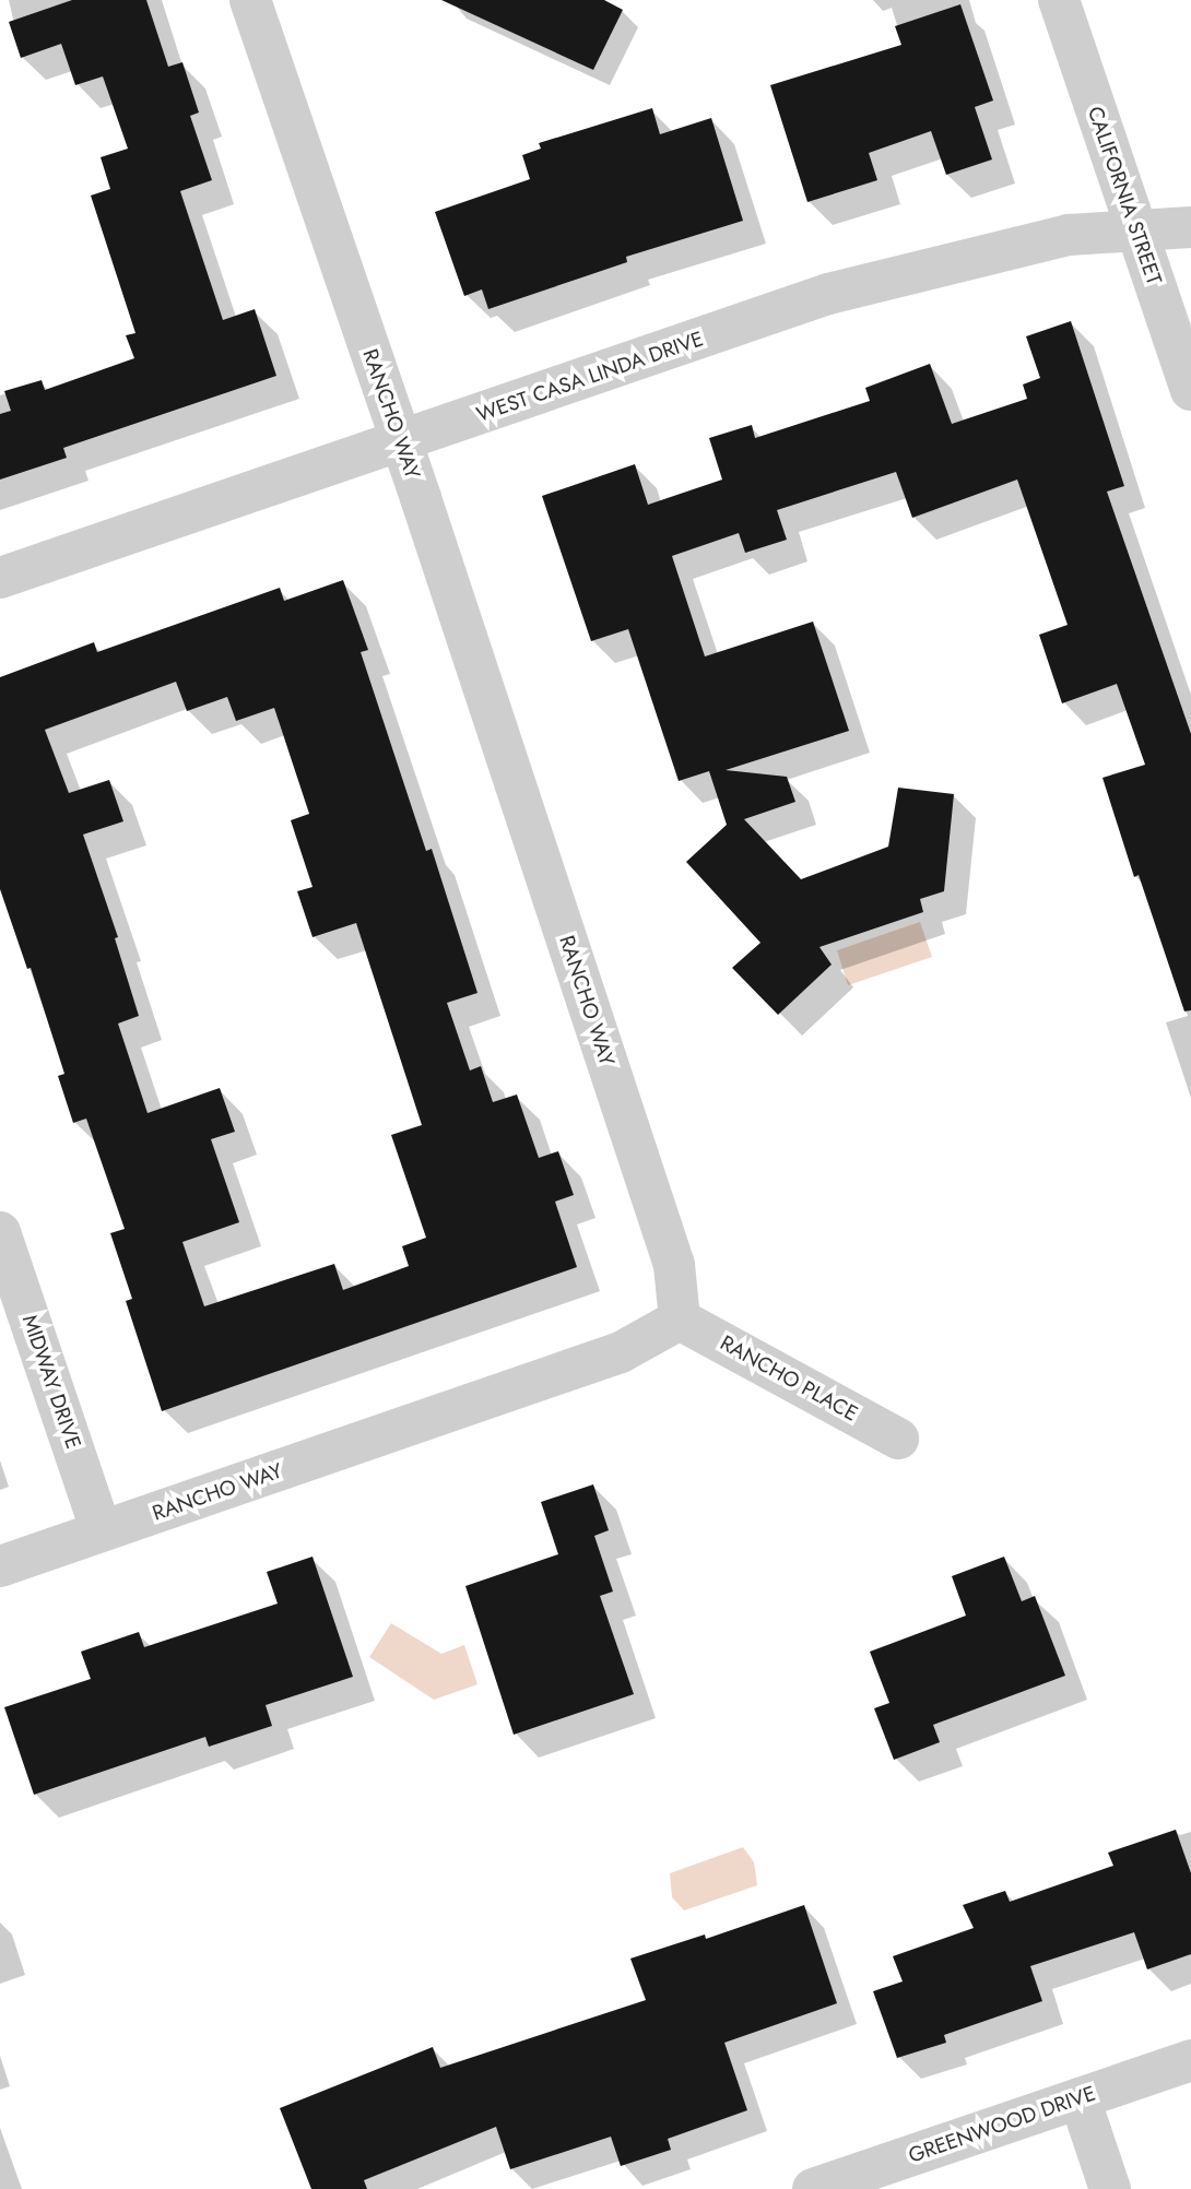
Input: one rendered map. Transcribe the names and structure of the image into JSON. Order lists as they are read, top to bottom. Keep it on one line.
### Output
{"streets":{"street":["CALIFORNIA STREET","WEST CASA LINDA DRIVE","RANCHO WAY","RANCHO PLACE","MIDWAY DRIVE","GREENWOOD DRIVE"]},"crossings":[["CALIFORNIA STREET","WEST CASA LINDA DRIVE"],["WEST CASA LINDA DRIVE","RANCHO WAY"],["RANCHO WAY","RANCHO PLACE"],["RANCHO WAY","MIDWAY DRIVE"]]}
